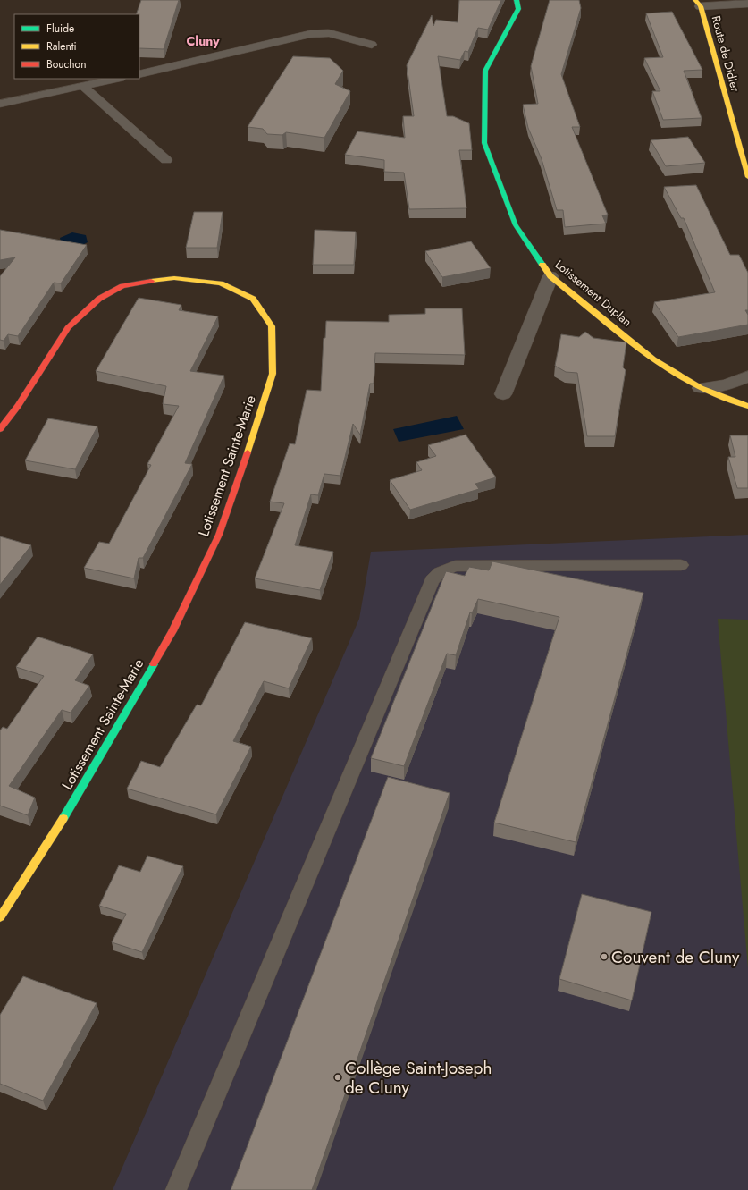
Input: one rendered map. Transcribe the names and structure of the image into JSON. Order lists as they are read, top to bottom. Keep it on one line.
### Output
{"streets":{"street":["Route de Didier","Lotissement Duplan","Lotissement Sainte-Marie"]},"districts":["Cluny"],"places":["Couvent de Cluny","Collège Saint-Joseph de Cluny"],"legend":["Fluide","Ralenti","Bouchon"]}
